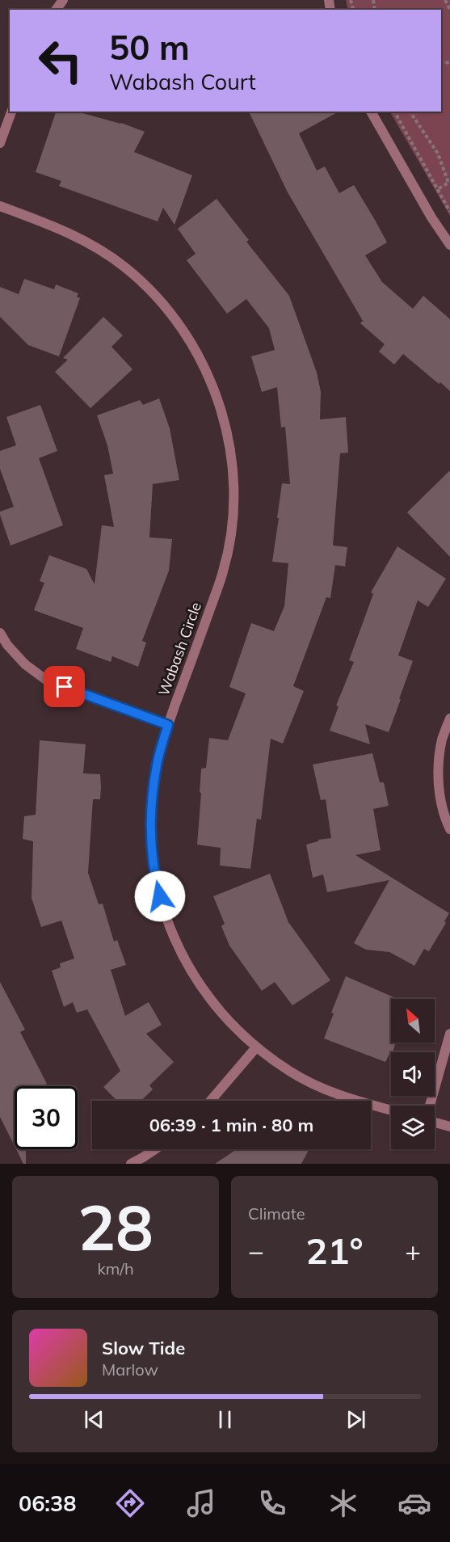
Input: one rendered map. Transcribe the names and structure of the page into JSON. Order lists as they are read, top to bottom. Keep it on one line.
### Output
{"streets":{"street":["Wabash Circle"]},"north":"top left","page":{"turn":["50 m","Wabash Court"],"limit":"30","trip":"06:39 · 1 min · 80 m","tile":[["28","km/h"],"Climate"],"heat":["−","21°","+"],"song":["Slow Tide","Marlow"],"tabs":"06:38"}}
